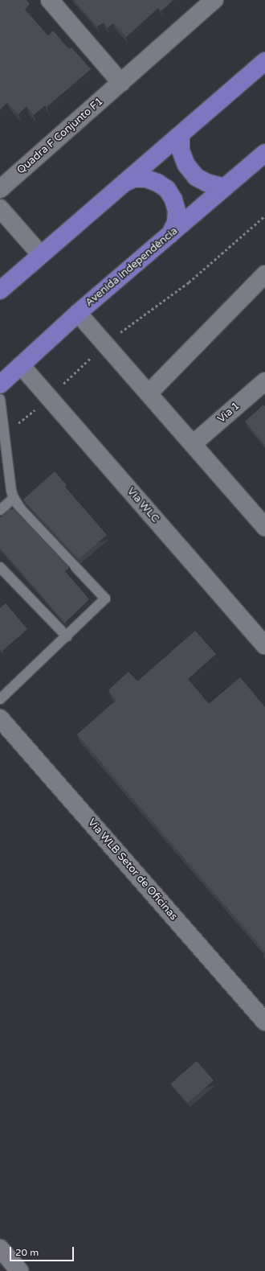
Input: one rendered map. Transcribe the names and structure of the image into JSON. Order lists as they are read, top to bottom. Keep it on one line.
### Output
{"streets":{"main road":["Avenida Independência"],"street":["Quadra F Conjunto F1","Via 1","Via WLC","Via WLB Setor de Oficinas"]},"crossings":[["Avenida Independência","Via WLC"]],"scale_bar":"20 m"}
